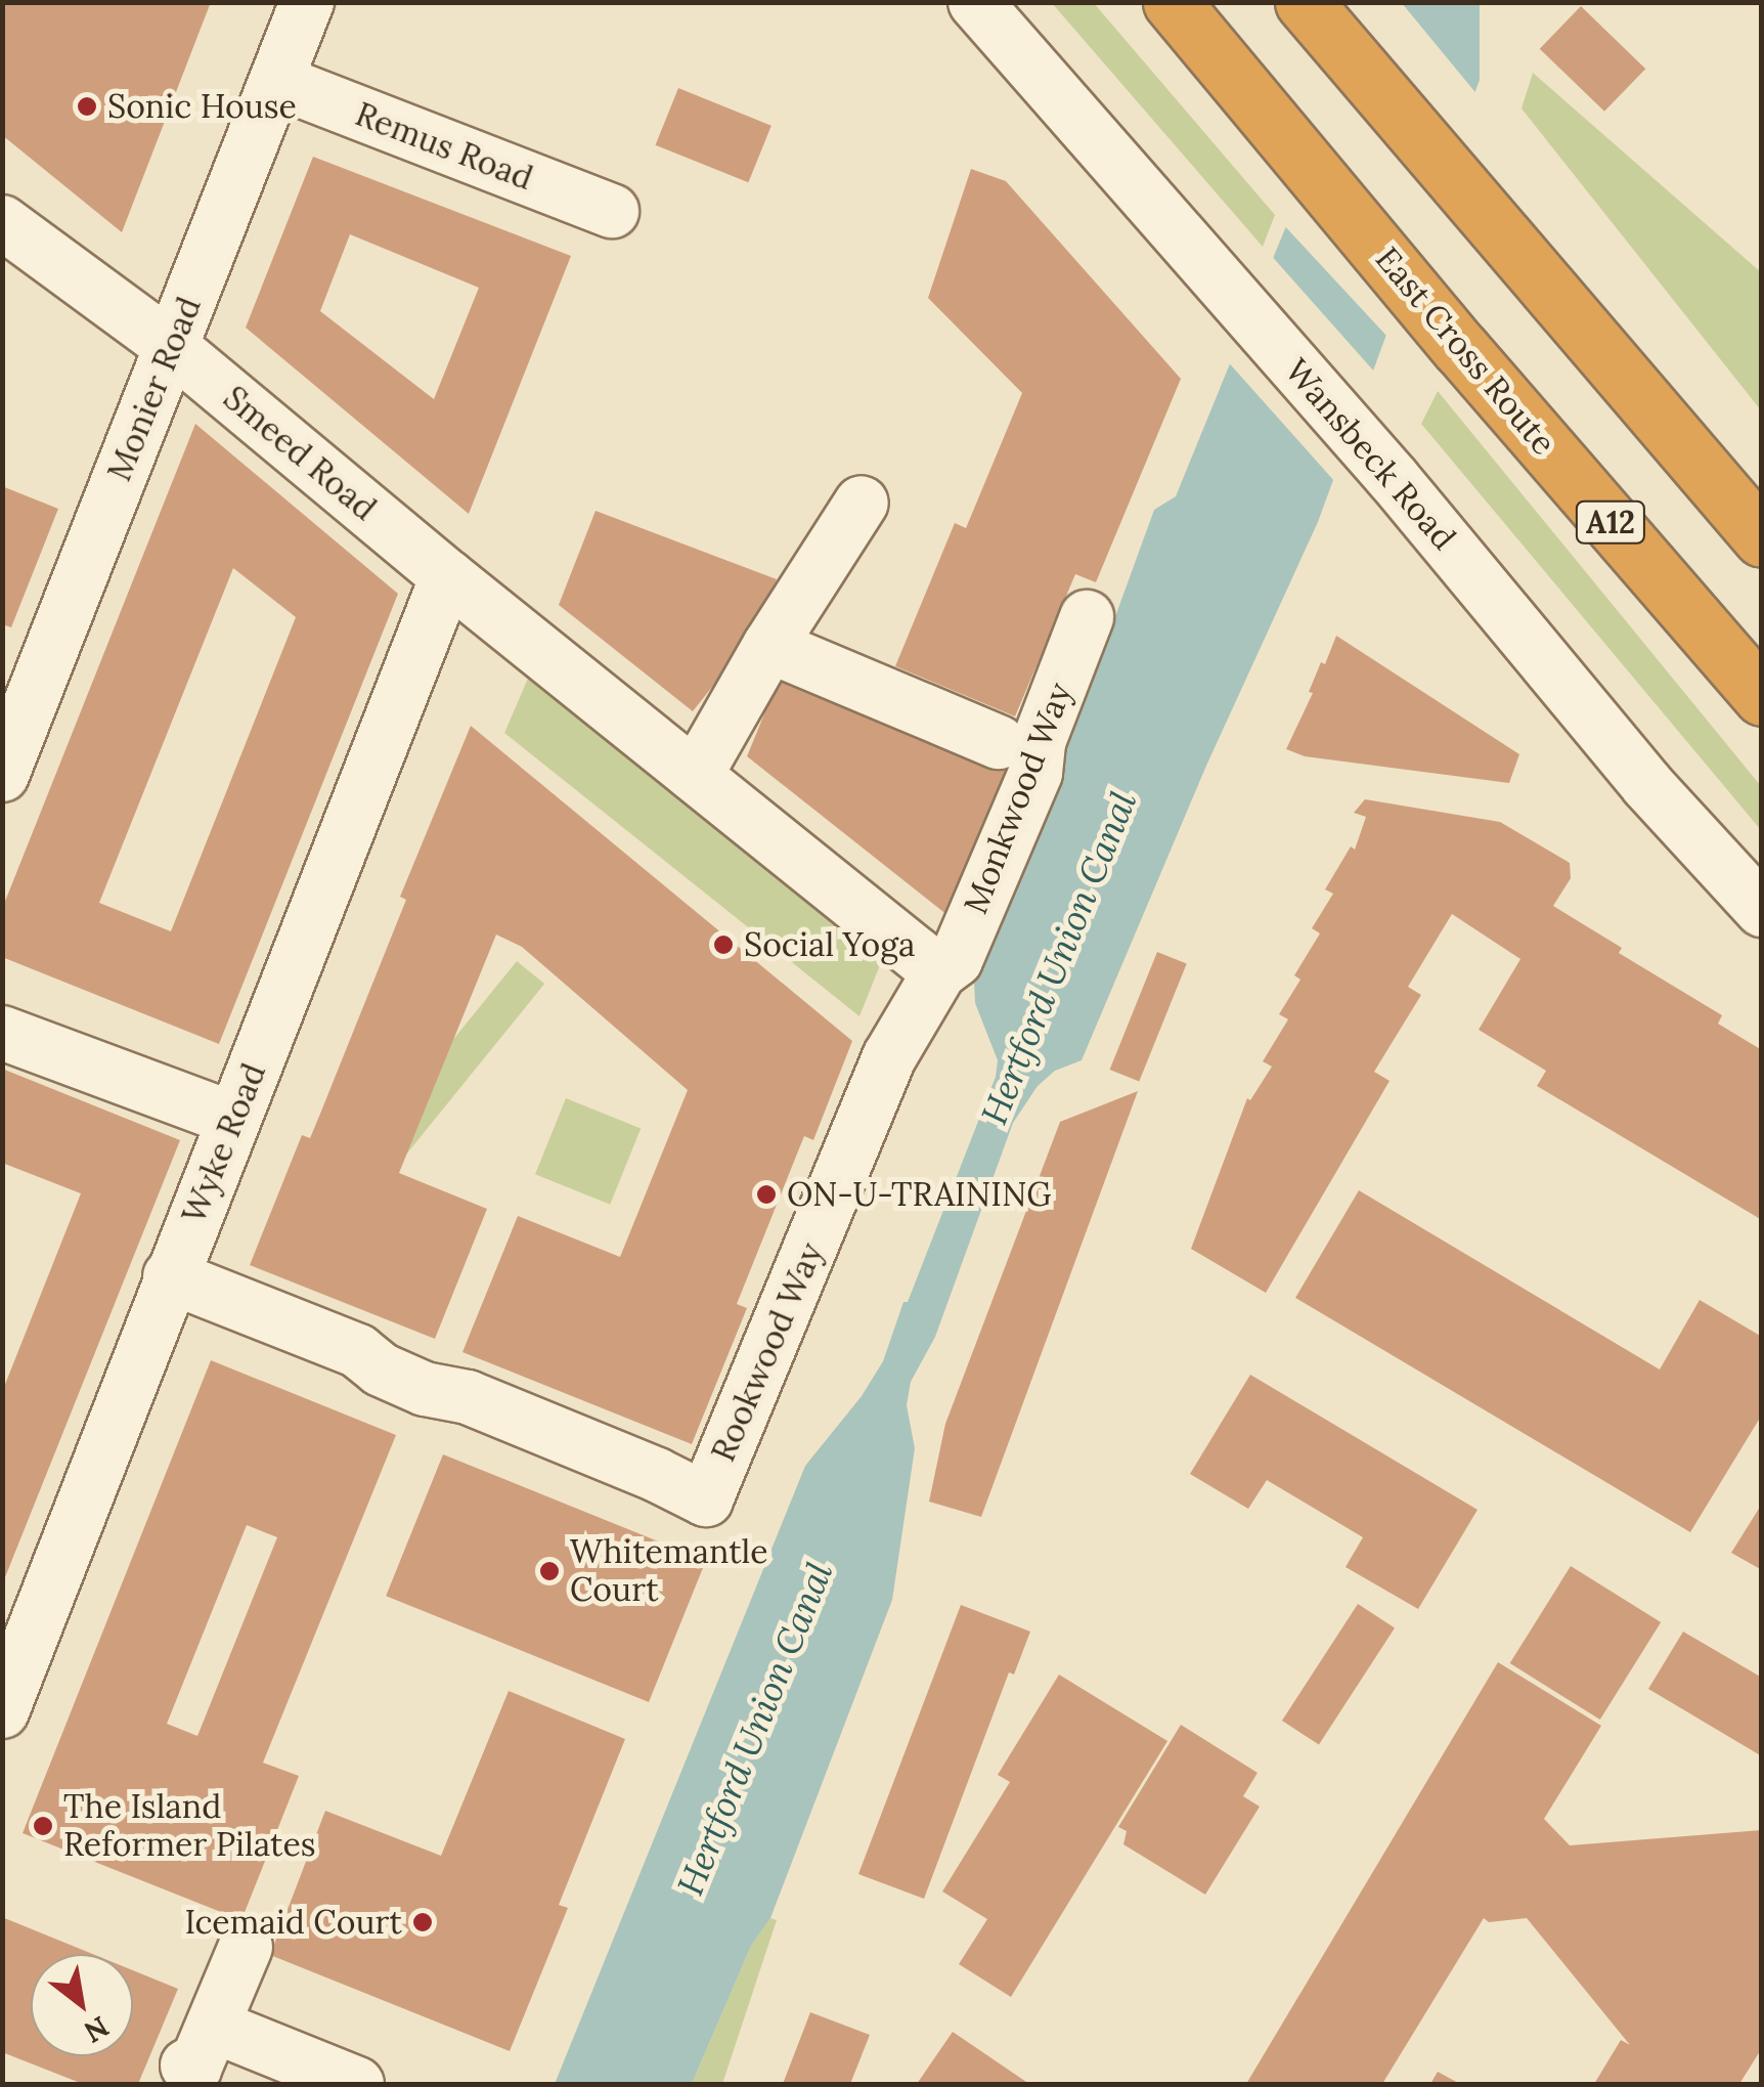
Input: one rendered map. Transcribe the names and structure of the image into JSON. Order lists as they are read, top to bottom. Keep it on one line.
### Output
{"streets":{"highway":["East Cross Route","A12"],"street":["Remus Road","Monier Road","Smeed Road","Wansbeck Road","Monkwood Way","Wyke Road","Rookwood Way"]},"crossings":[["Remus Road","Monier Road"],["Monier Road","Smeed Road"],["Smeed Road","Wyke Road"],["Monkwood Way","Rookwood Way"],["Wyke Road","Rookwood Way"]],"water":["Hertford Union Canal"],"places":["Sonic House","Social Yoga","ON-U-TRAINING","Whitemantle Court","The Island Reformer Pilates","Icemaid Court"],"north":"bottom right"}
